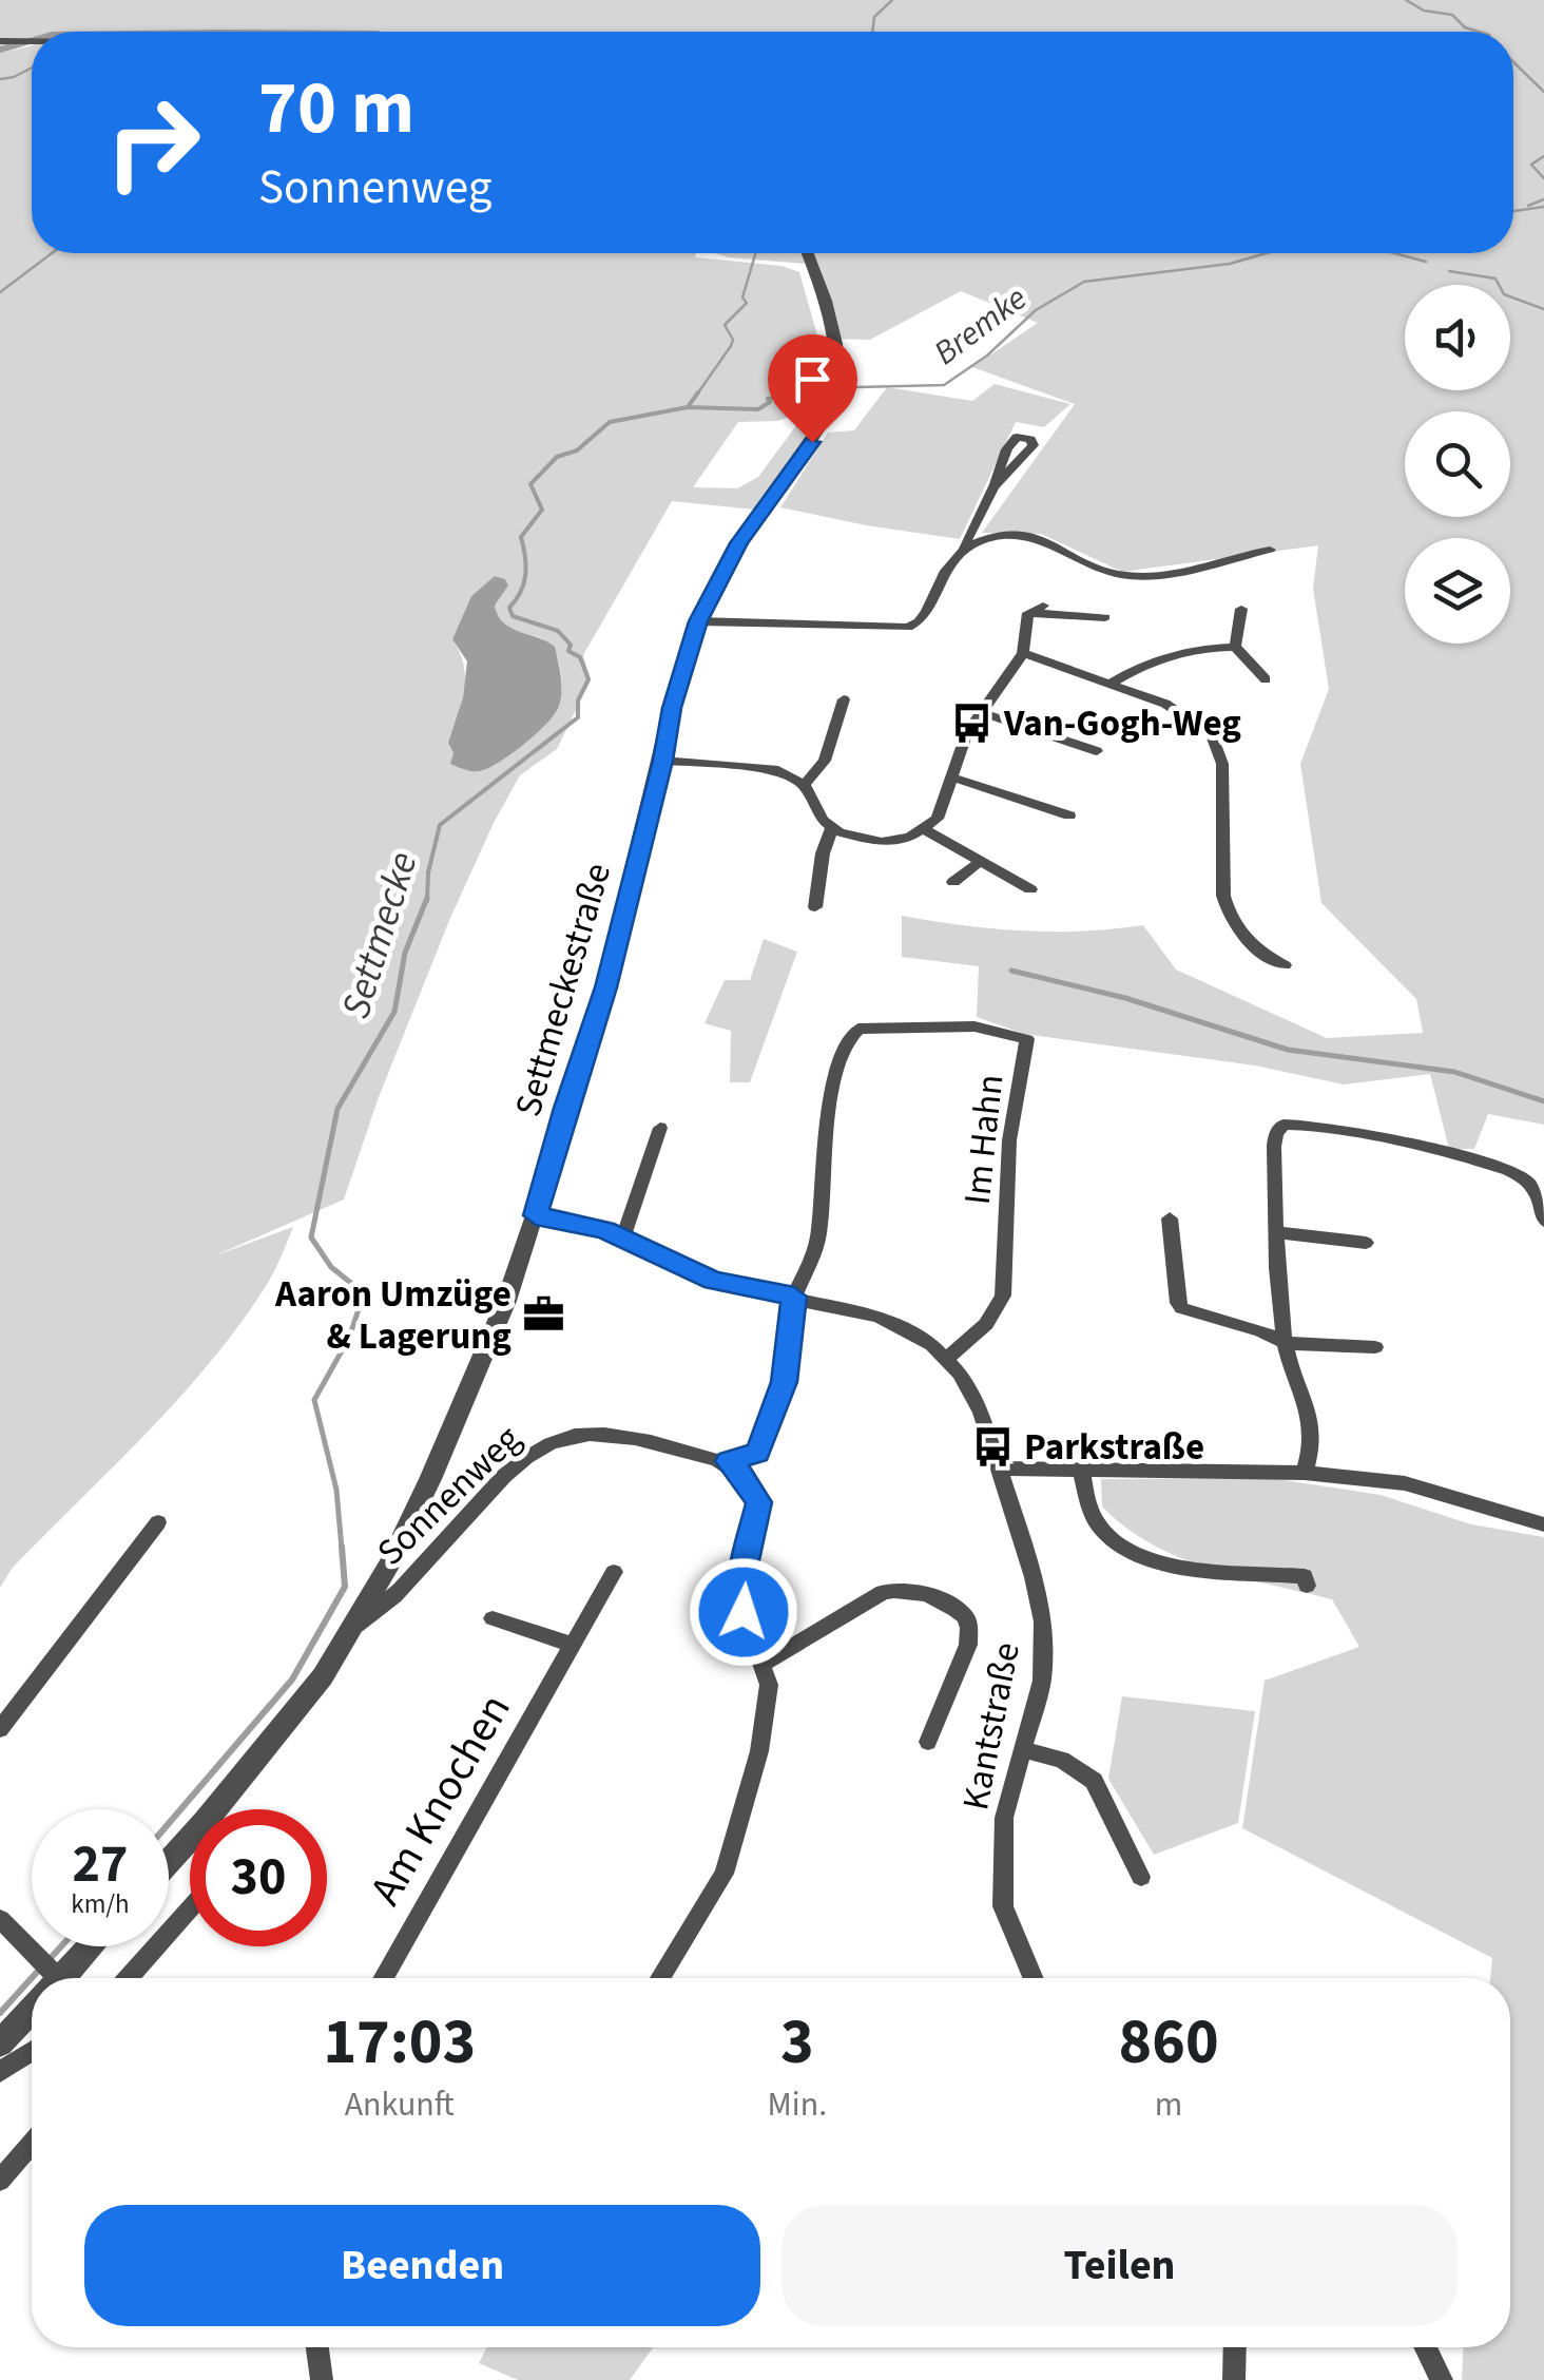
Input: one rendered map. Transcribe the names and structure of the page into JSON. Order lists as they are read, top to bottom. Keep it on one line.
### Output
{"streets":{"street":["Settmeckestraße","Im Hahn","Sonnenweg","Kantstraße","Am Knochen"]},"crossings":[["Settmeckestraße","Sonnenweg"],["Settmeckestraße","Kantstraße"],["Im Hahn","Kantstraße"]],"water":["Bremke","Settmecke"],"places":{"bus stop":["Van-Gogh-Weg","Parkstraße"],"office":["Aaron Umzüge & Lagerung"]},"page":{"turn":["70 m","Sonnenweg"],"speed":"27 km/h","limit":"30","eta":["17:03","Ankunft","3","Min.","860","m"],"buttons":["Beenden","Teilen"]}}
